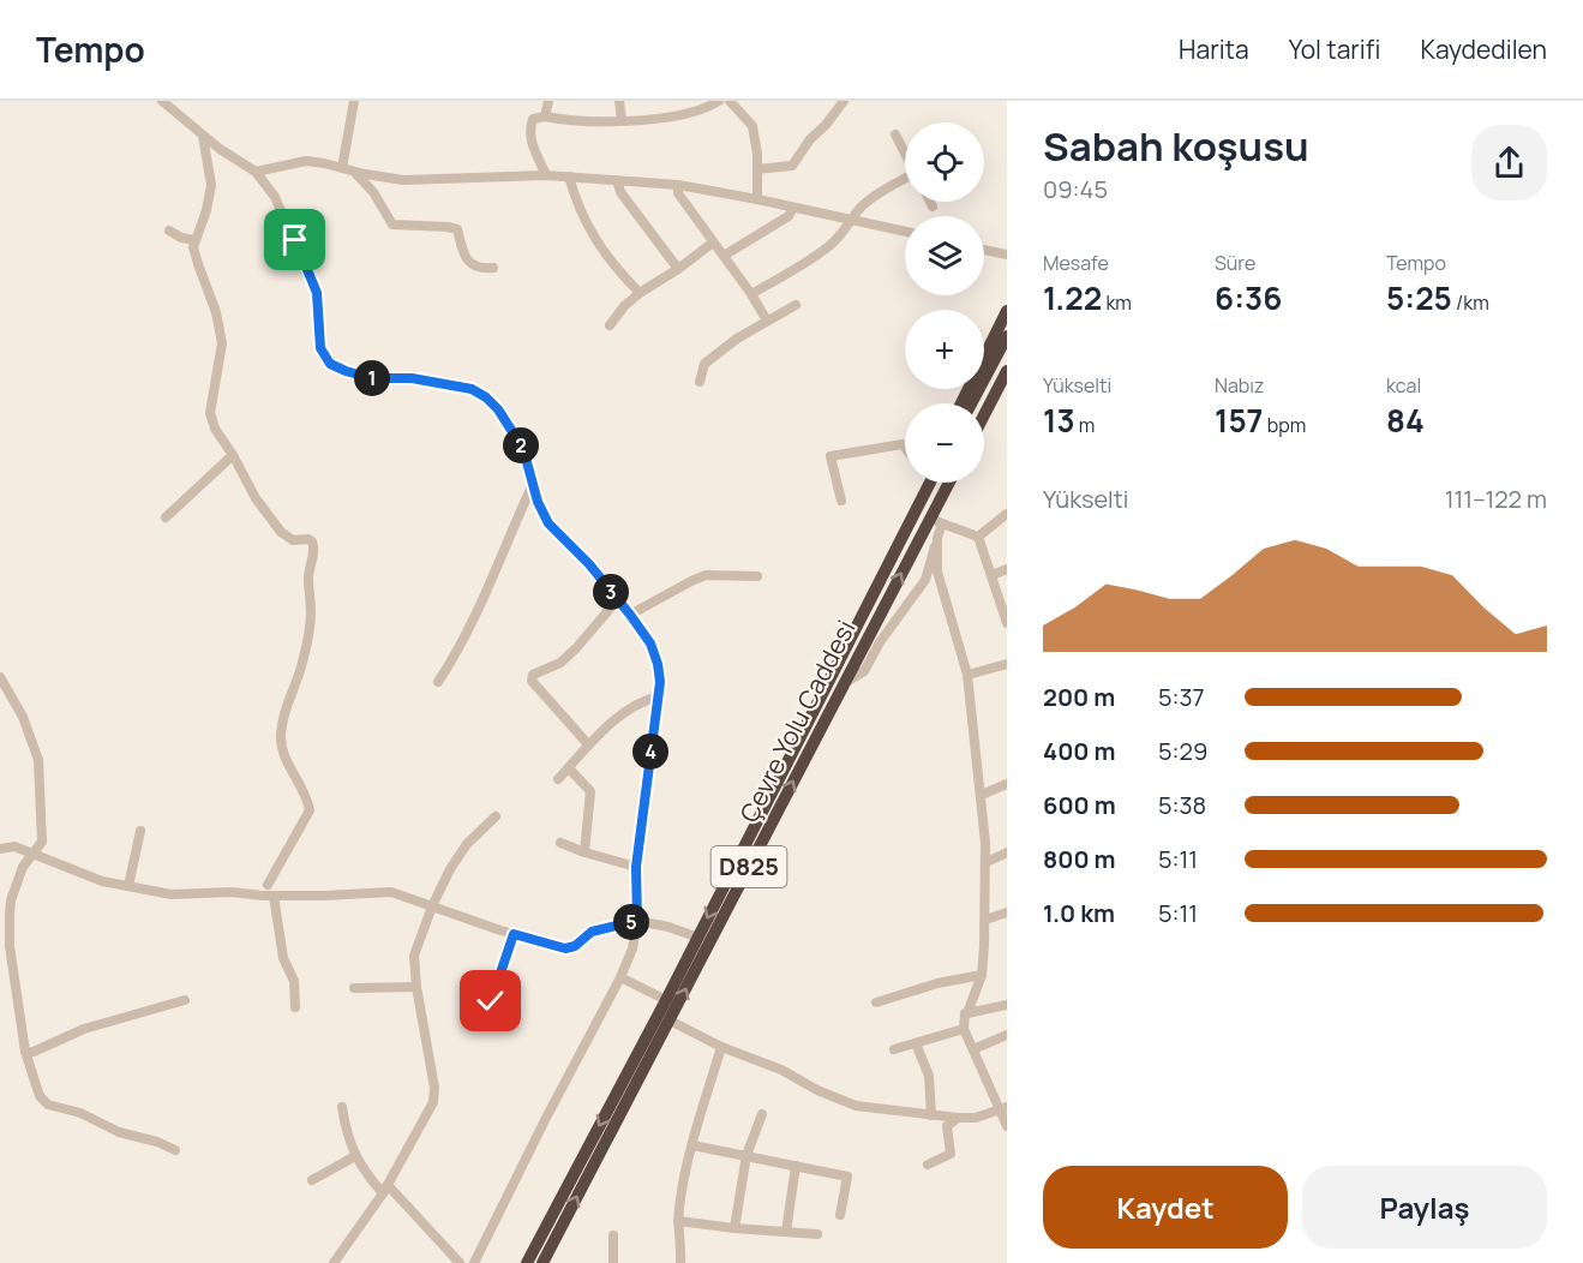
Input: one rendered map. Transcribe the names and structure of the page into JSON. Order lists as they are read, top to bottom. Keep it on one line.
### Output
{"streets":{"highway":["Çevre Yolu Caddesi","D825"]},"page":{"header":"Tempo","nav":["Harita","Yol tarifi","Kaydedilen"],"heading":["Sabah koşusu","09:45"],"map_buttons":["+","−"],"stats":[["Mesafe","1.22 km"],["Süre","6:36"],["Tempo","5:25 /km"],["Yükselti","13 m"],["Nabız","157 bpm"],["kcal","84"]],"pins":["1","2","3","4","5"],"chart":["Yükselti","111–122 m"],"list":[{"name":"200 m","note":"5:37"},{"name":"400 m","note":"5:29"},{"name":"600 m","note":"5:38"},{"name":"800 m","note":"5:11"},{"name":"1.0 km","note":"5:11"}],"buttons":["Kaydet","Paylaş"]}}
